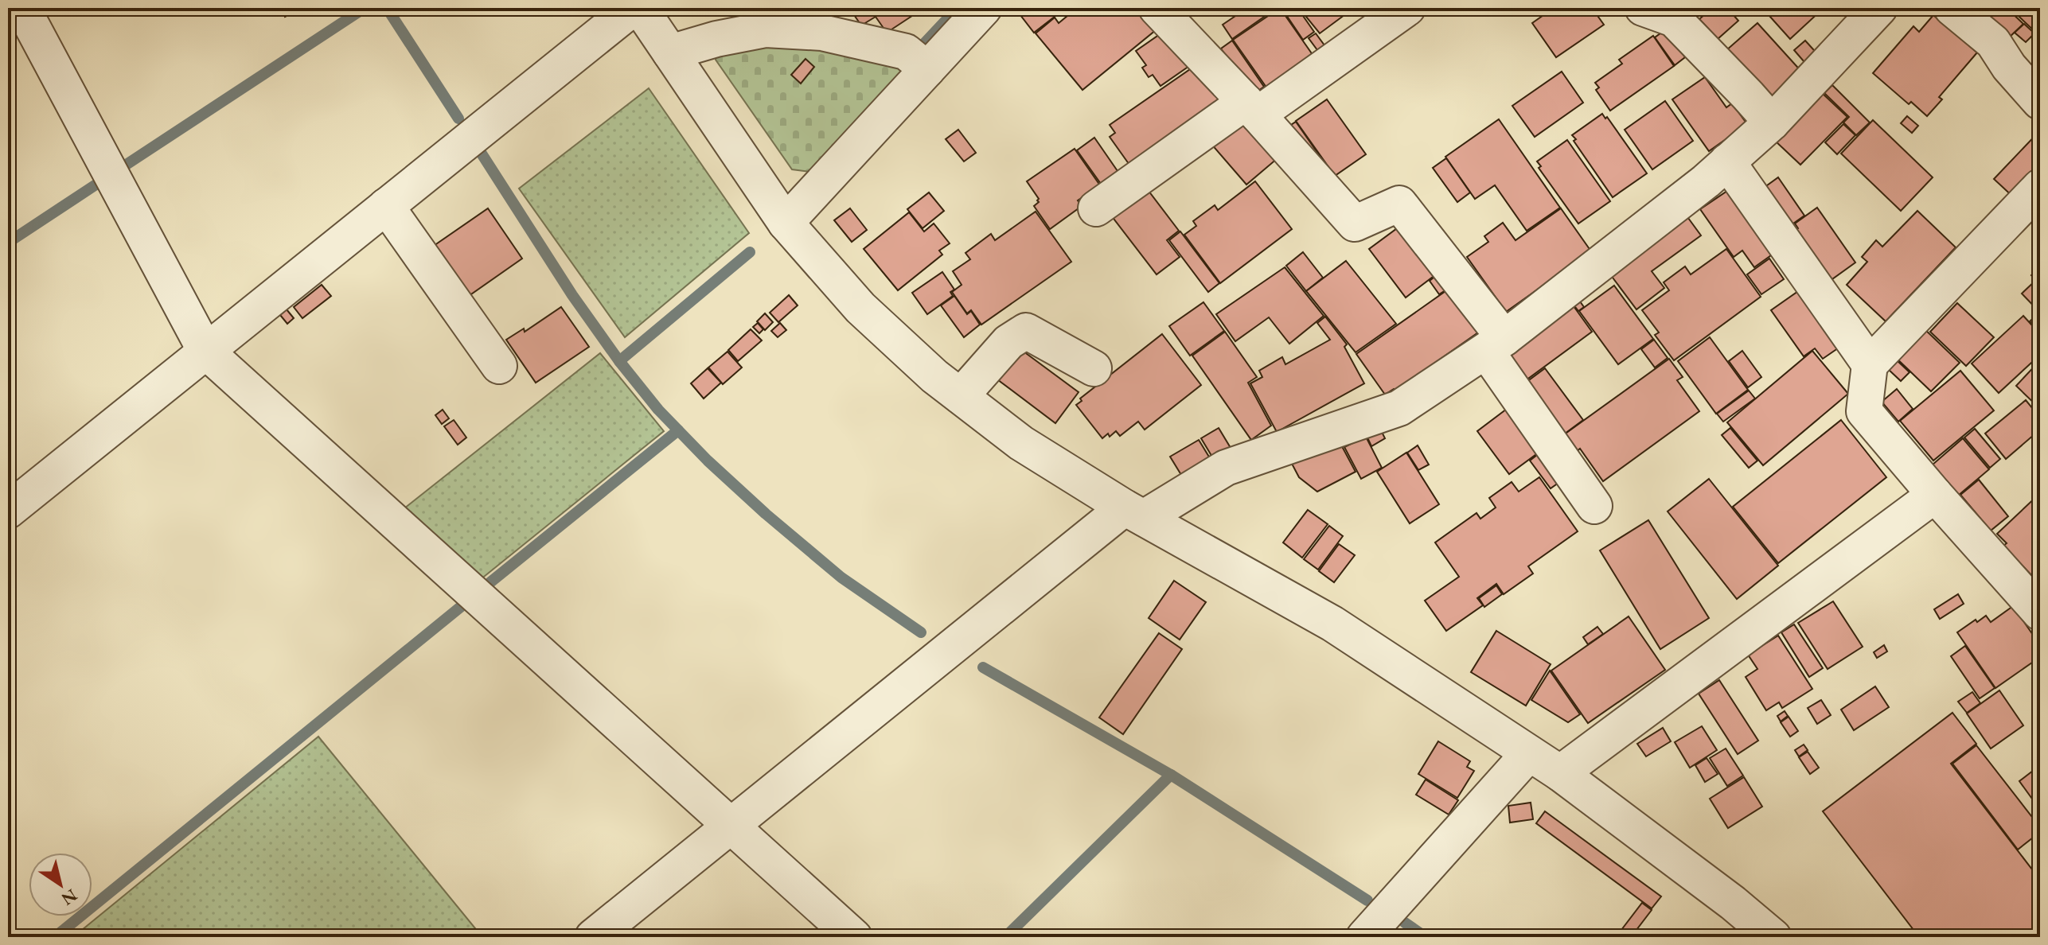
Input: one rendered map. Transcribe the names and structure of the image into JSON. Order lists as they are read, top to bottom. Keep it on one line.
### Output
{"north":"bottom right"}
